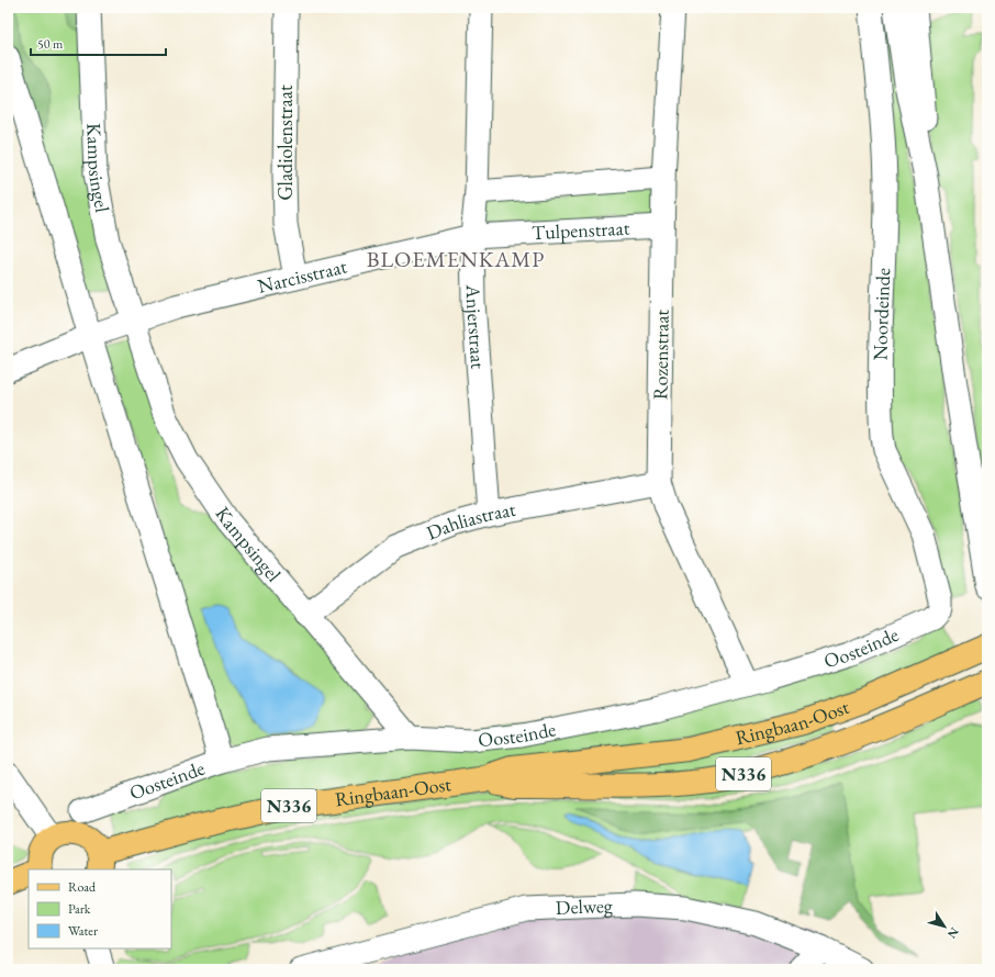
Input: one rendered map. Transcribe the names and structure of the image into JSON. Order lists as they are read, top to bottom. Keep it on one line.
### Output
{"streets":{"main road":["Ringbaan-Oost","N336"],"street":["Gladiolenstraat","Kampsingel","Tulpenstraat","Narcisstraat","Noordeinde","Anjerstraat","Rozenstraat","Dahliastraat","Oosteinde","Delweg"]},"crossings":[["Gladiolenstraat","Narcisstraat"],["Kampsingel","Narcisstraat"],["Kampsingel","Dahliastraat"],["Kampsingel","Oosteinde"],["Tulpenstraat","Narcisstraat"],["Tulpenstraat","Anjerstraat"],["Tulpenstraat","Rozenstraat"],["Narcisstraat","Anjerstraat"],["Noordeinde","Oosteinde"],["Anjerstraat","Dahliastraat"],["Rozenstraat","Dahliastraat"],["Rozenstraat","Oosteinde"],["Ringbaan-Oost","N336"]],"districts":["BLOEMENKAMP"],"legend":["Road","Park","Water"],"scale_bar":"50 m","north":"bottom right"}
